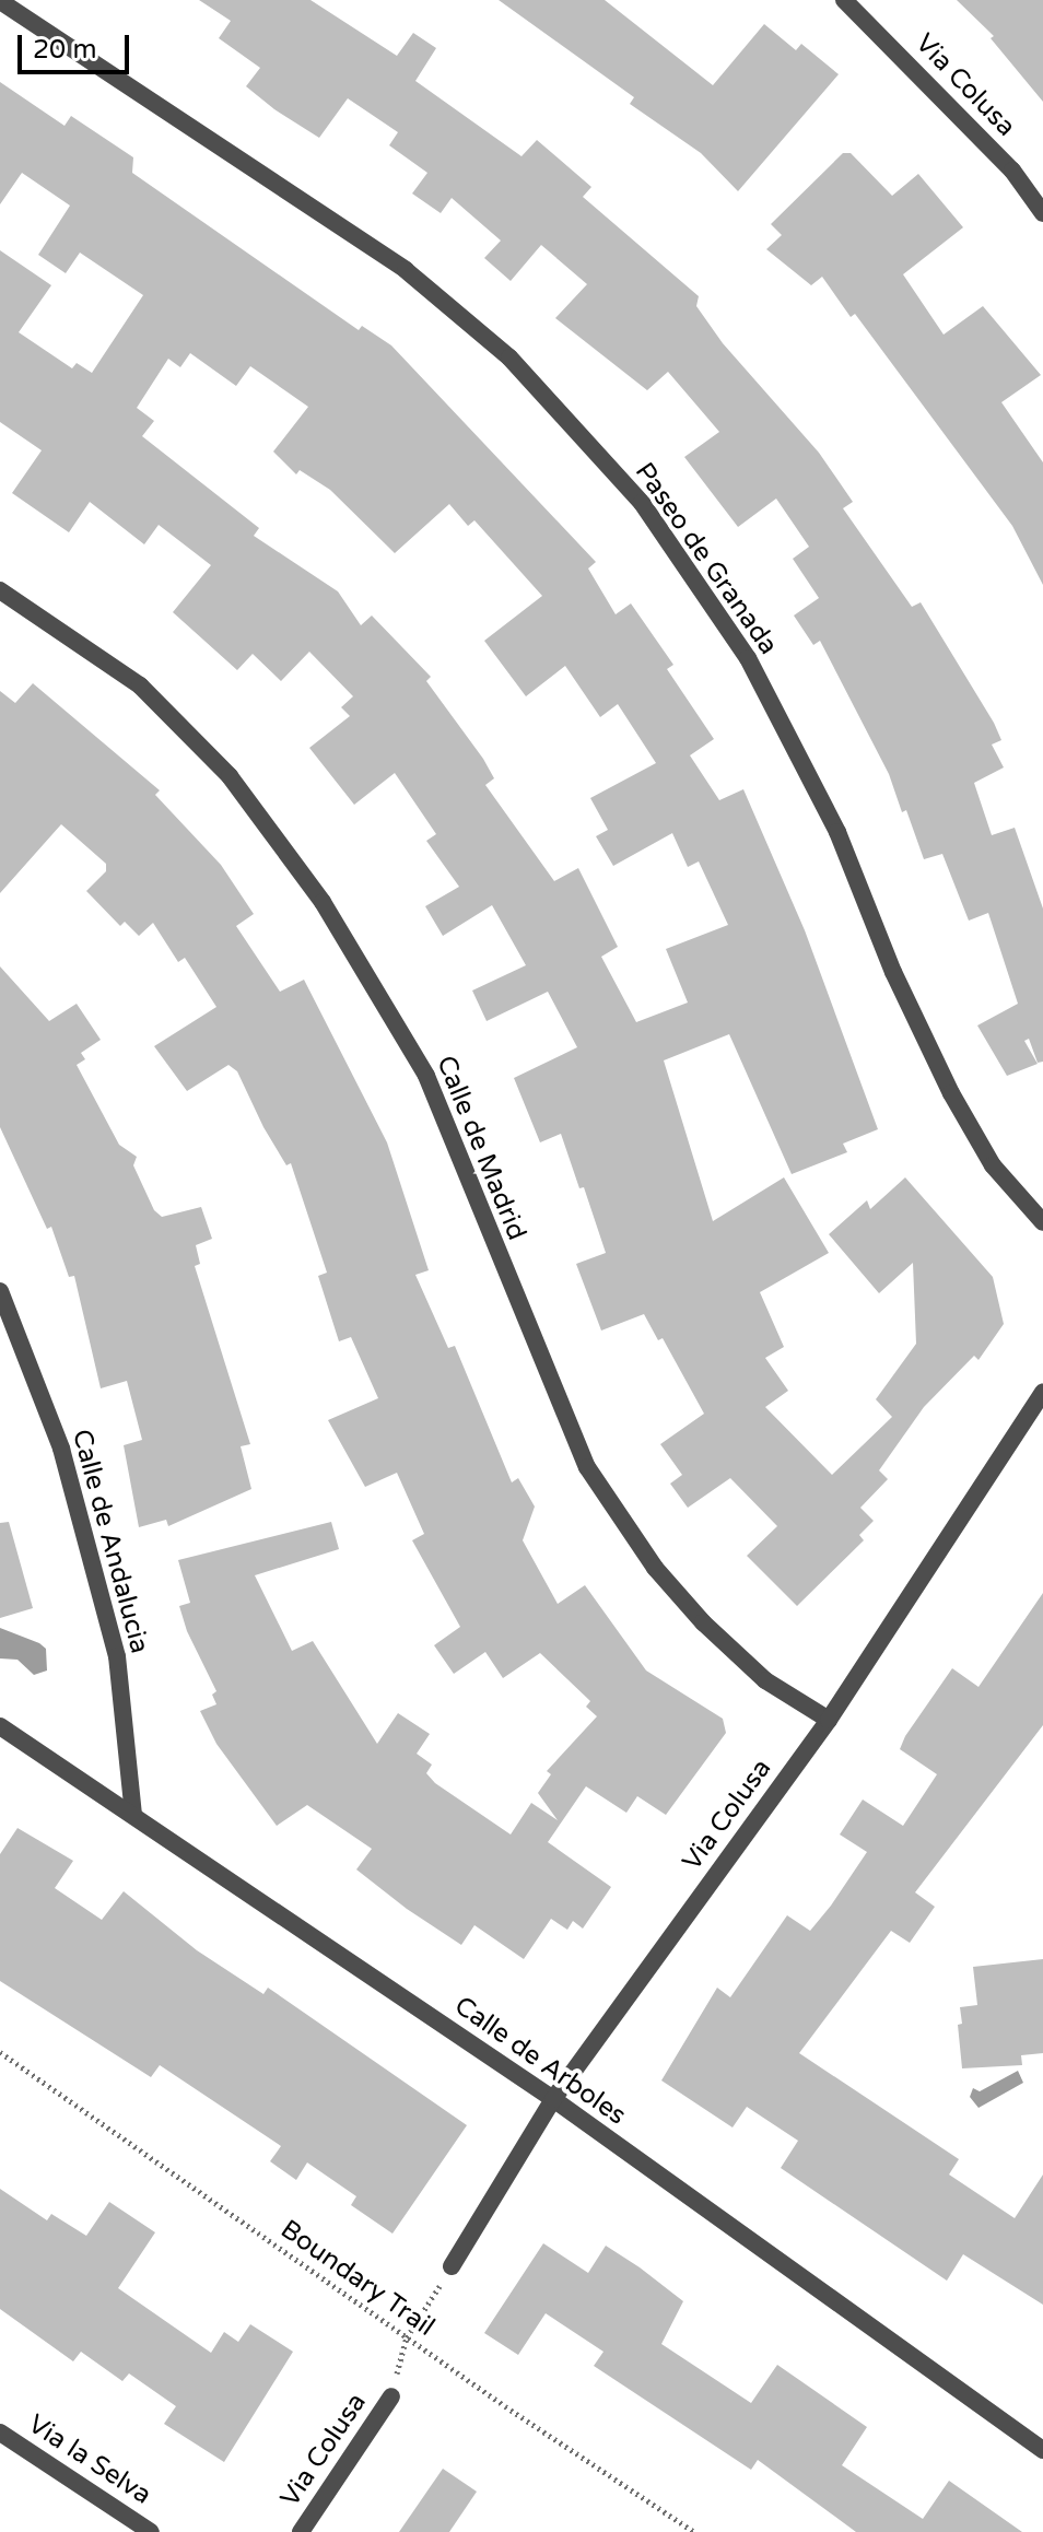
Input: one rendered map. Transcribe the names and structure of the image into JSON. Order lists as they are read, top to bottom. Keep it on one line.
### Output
{"streets":{"street":["Via Colusa","Paseo de Granada","Calle de Madrid","Calle de Andalucia","Calle de Arboles","Via la Selva"],"path":["Boundary Trail"]},"crossings":[["Via Colusa","Calle de Madrid"],["Via Colusa","Calle de Arboles"],["Calle de Andalucia","Calle de Arboles"]],"scale_bar":"20 m"}
